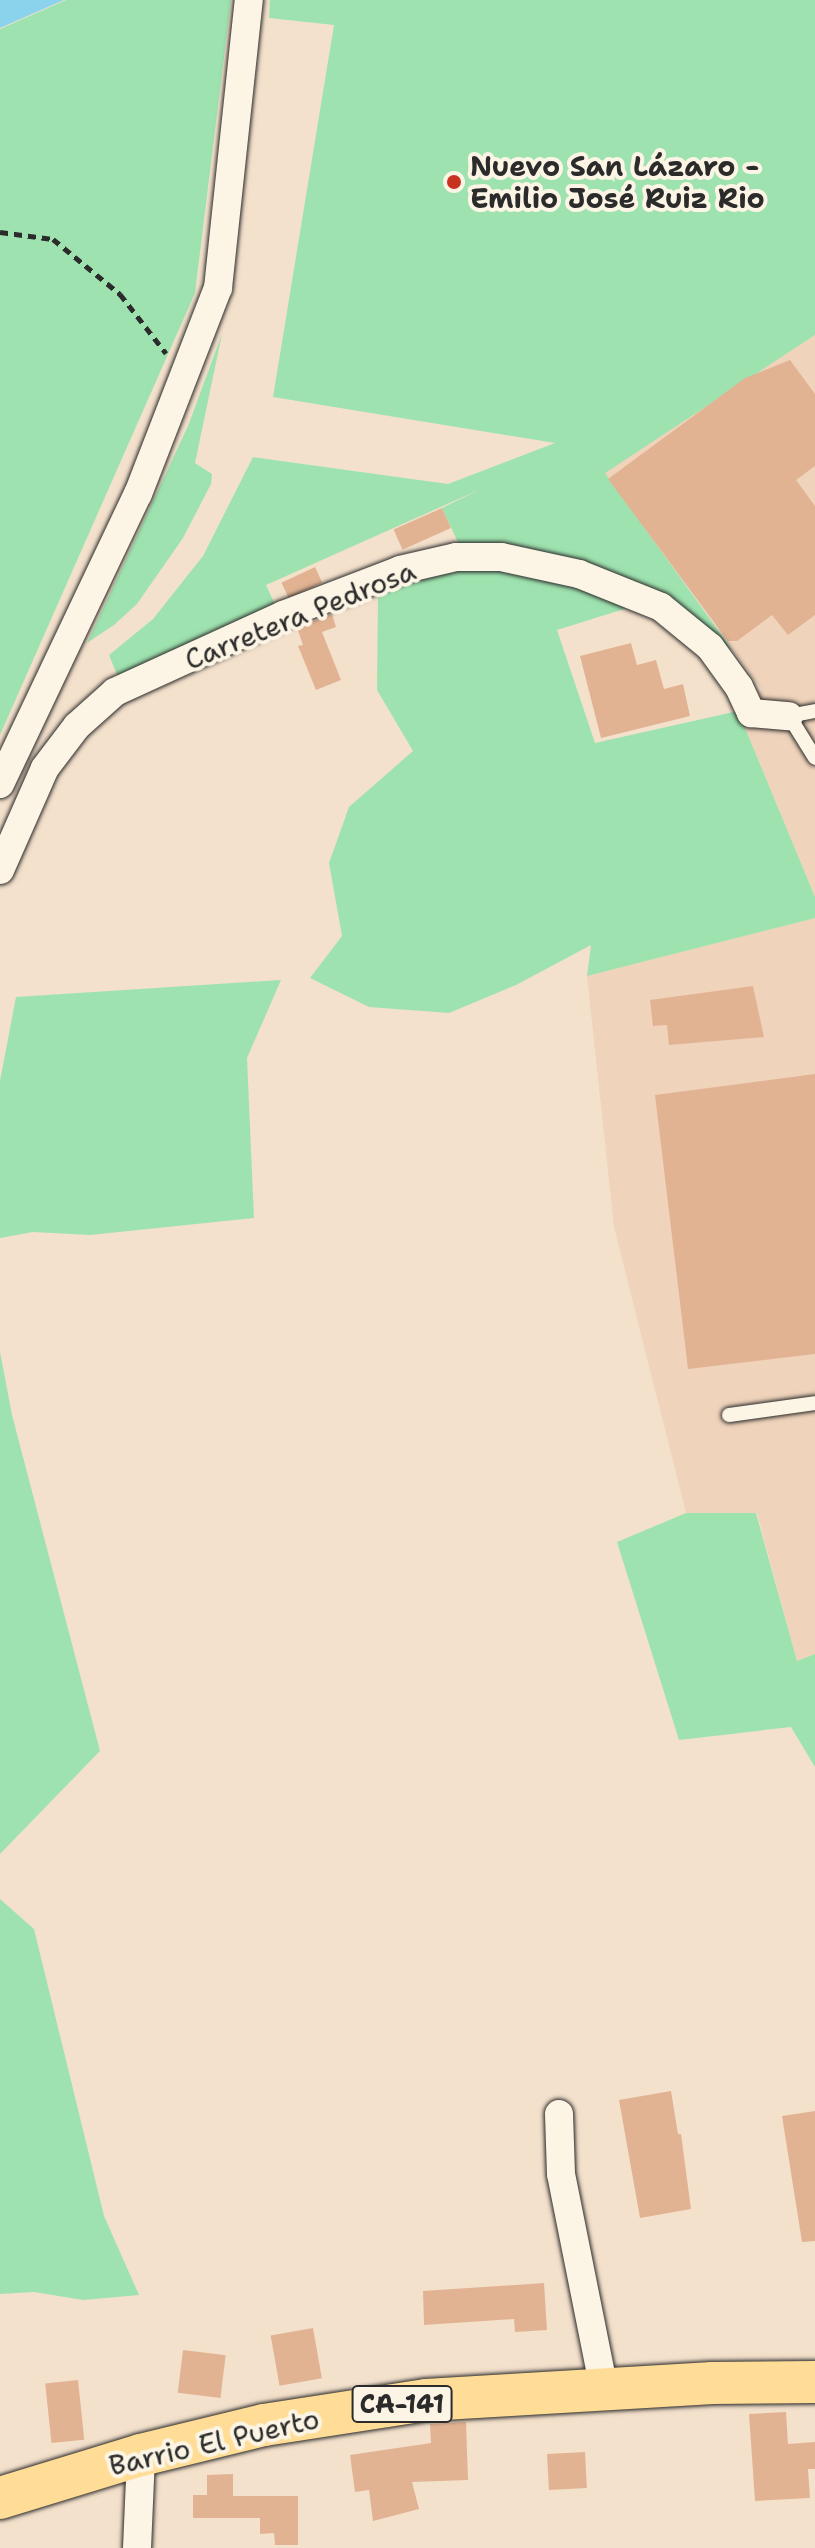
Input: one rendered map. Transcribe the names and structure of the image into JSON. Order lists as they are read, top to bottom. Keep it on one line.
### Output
{"streets":{"main road":["CA-141","Barrio El Puerto"],"street":["Carretera Pedrosa"]},"places":["Nuevo San Lázaro - Emilio José Ruiz Rio"]}
